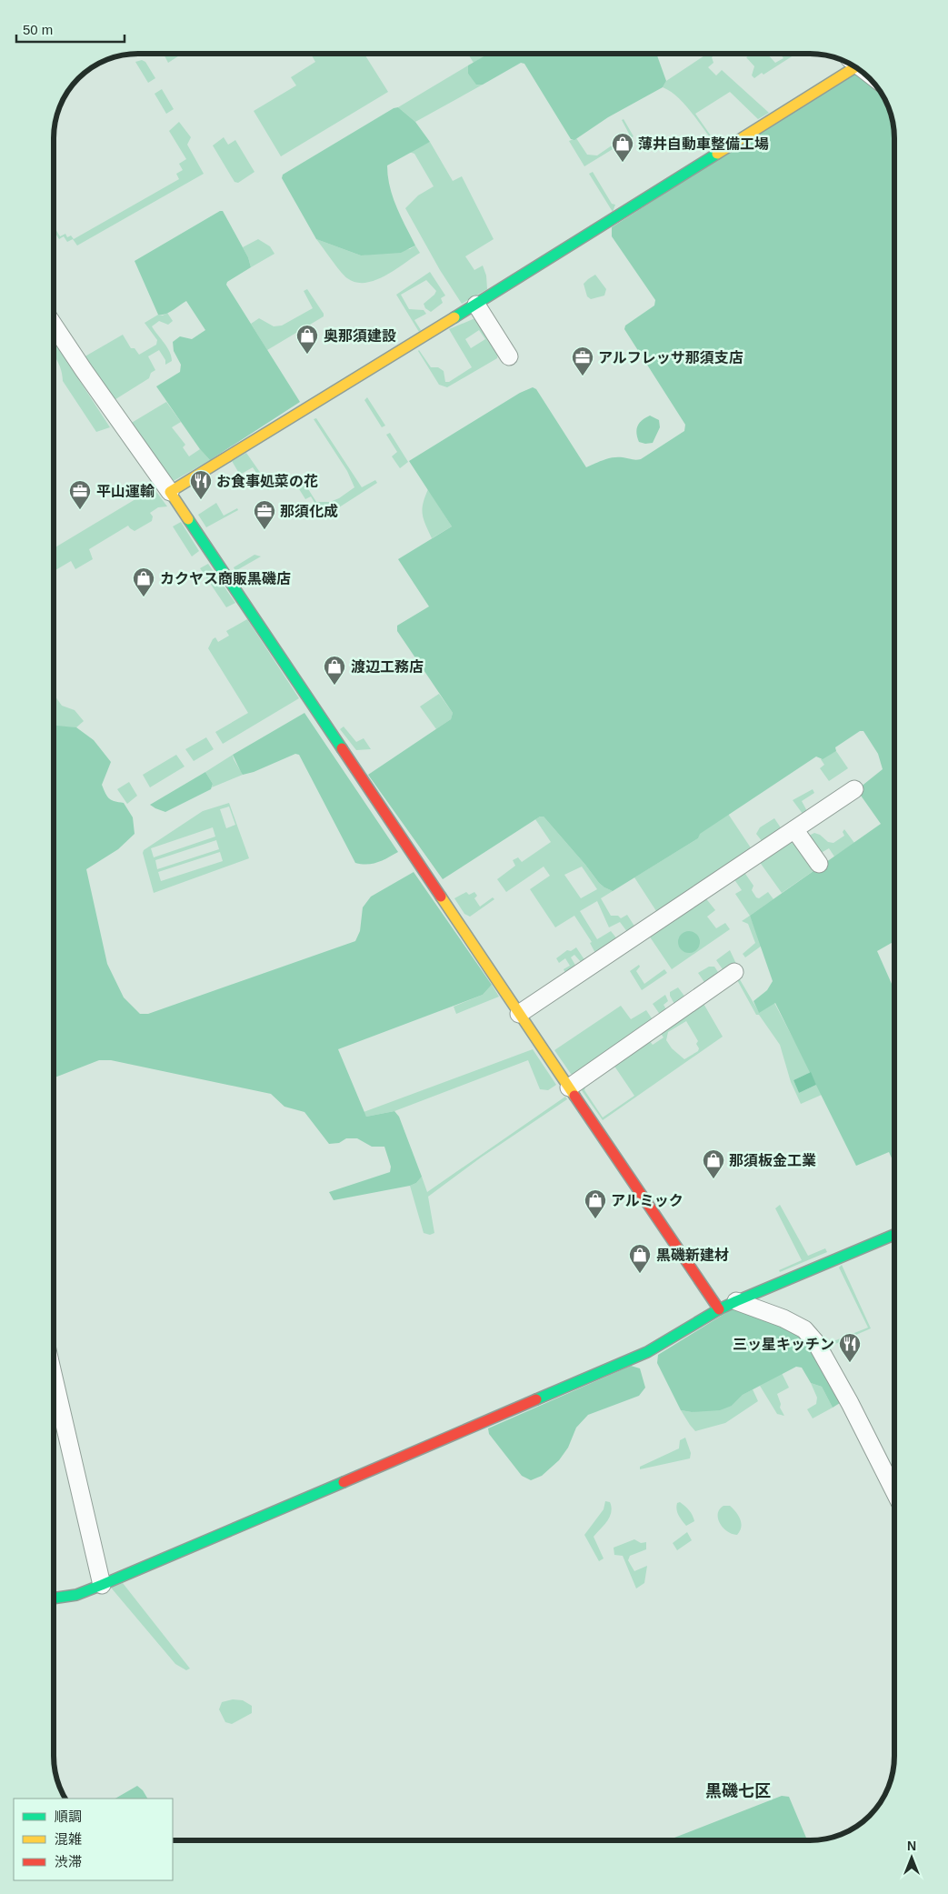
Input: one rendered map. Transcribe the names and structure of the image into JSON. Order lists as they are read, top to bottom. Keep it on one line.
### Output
{"districts":["黒磯七区"],"places":{"shop":["薄井自動車整備工場","奥那須建設","カクヤス商販黒磯店","渡辺工務店","那須板金工業","アルミック","黒磯新建材"],"office":["アルフレッサ那須支店","平山運輸","那須化成"],"restaurant":["お食事処菜の花","三ッ星キッチン"]},"legend":["順調","混雑","渋滞"],"scale_bar":"50 m","north":"top"}
